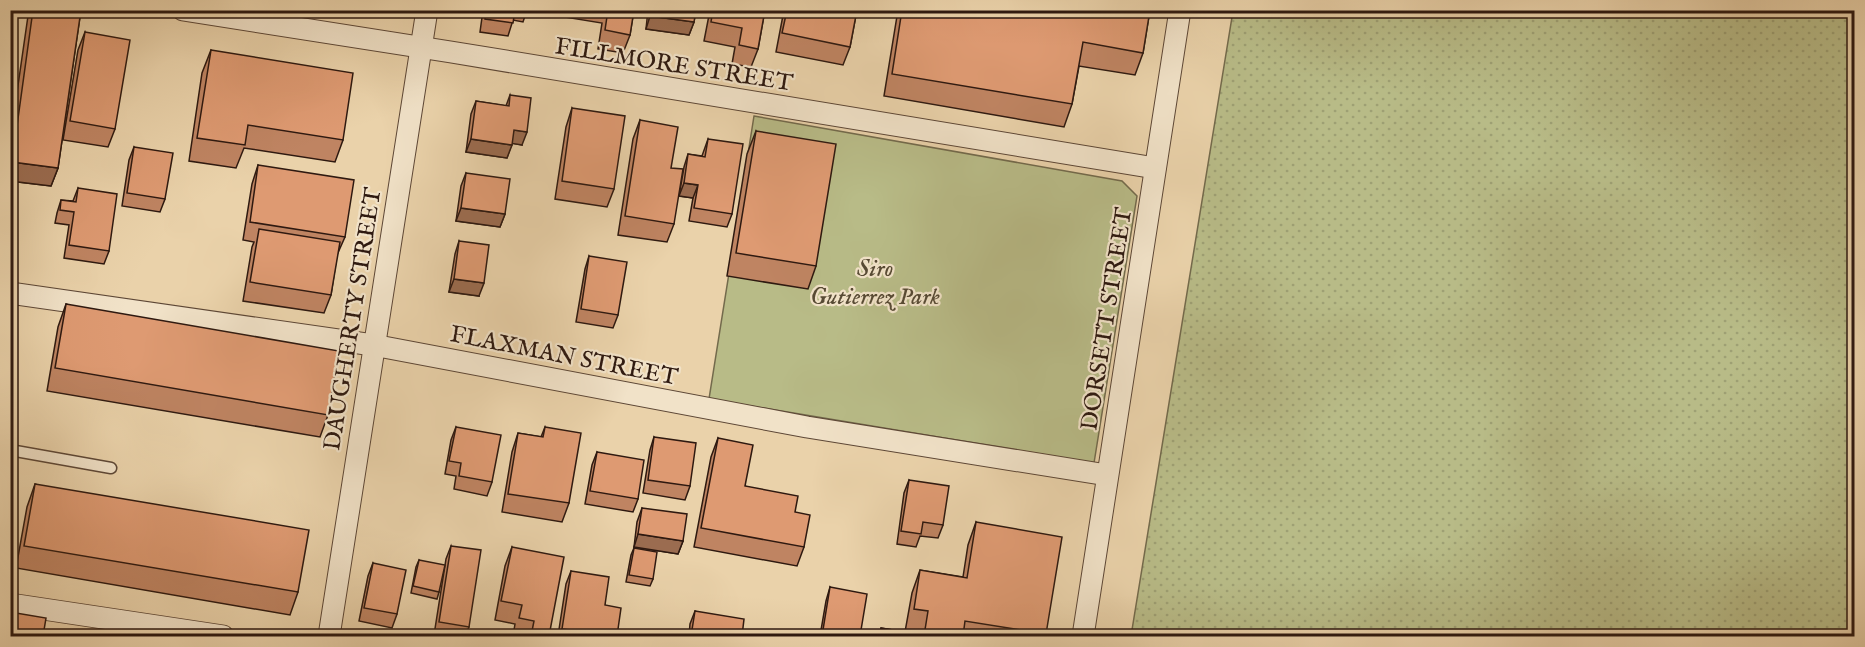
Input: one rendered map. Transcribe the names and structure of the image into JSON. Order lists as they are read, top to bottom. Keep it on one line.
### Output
{"streets":{"street":["FILLMORE STREET","DAUGHERTY STREET","DORSETT STREET","FLAXMAN STREET"]},"crossings":[["FILLMORE STREET","DAUGHERTY STREET"],["FILLMORE STREET","DORSETT STREET"],["DAUGHERTY STREET","FLAXMAN STREET"],["DORSETT STREET","FLAXMAN STREET"]],"parks":["Siro Gutierrez Park"]}
